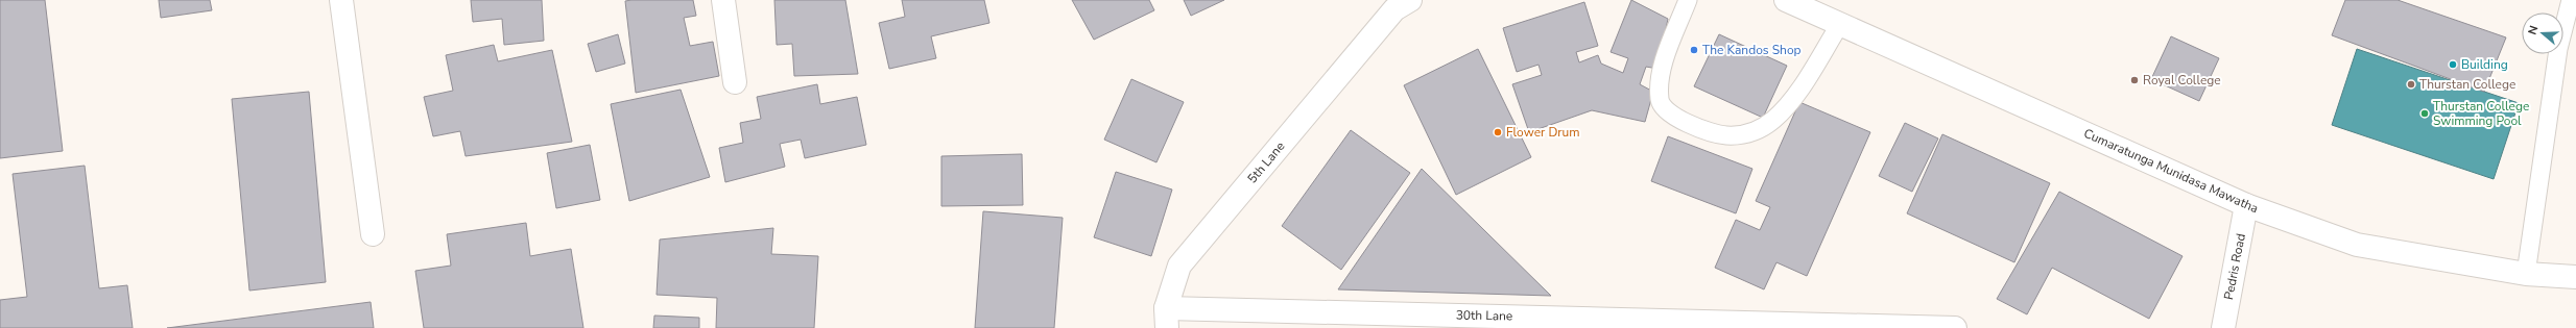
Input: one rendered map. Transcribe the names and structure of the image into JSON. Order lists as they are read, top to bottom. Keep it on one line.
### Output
{"streets":{"main road":["5th Lane","Cumaratunga Munidasa Mawatha","Pedris Road","30th Lane"]},"crossings":[["5th Lane","30th Lane"],["Cumaratunga Munidasa Mawatha","Pedris Road"]],"places":["The Kandos Shop","Building","Royal College","Thurstan College","Thurstan College Swimming Pool","Flower Drum"],"north":"left"}
